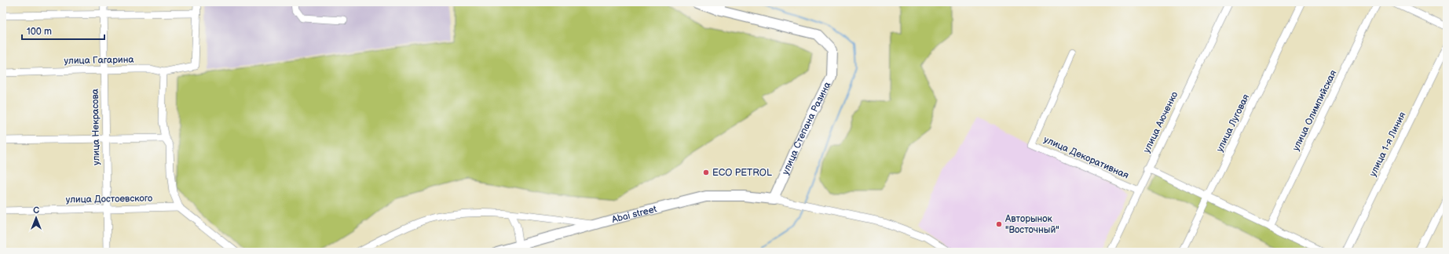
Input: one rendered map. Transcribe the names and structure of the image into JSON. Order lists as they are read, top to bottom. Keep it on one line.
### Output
{"streets":{"main road":["улица Степана Разина","Abai street"],"street":["улица Гагарина","улица Олимпийская","улица Аюченко","улица Луговая","улица Некрасова","улица 1-я Линия","улица Декоративная","улица Достоевского"]},"crossings":[["улица Гагарина","улица Некрасова"],["улица Аюченко","улица Декоративная"],["улица Некрасова","улица Достоевского"],["улица Степана Разина","Abai street"]],"places":["ECO PETROL","Авторынок \"Восточный\""],"scale_bar":"100 m","north":"top"}
